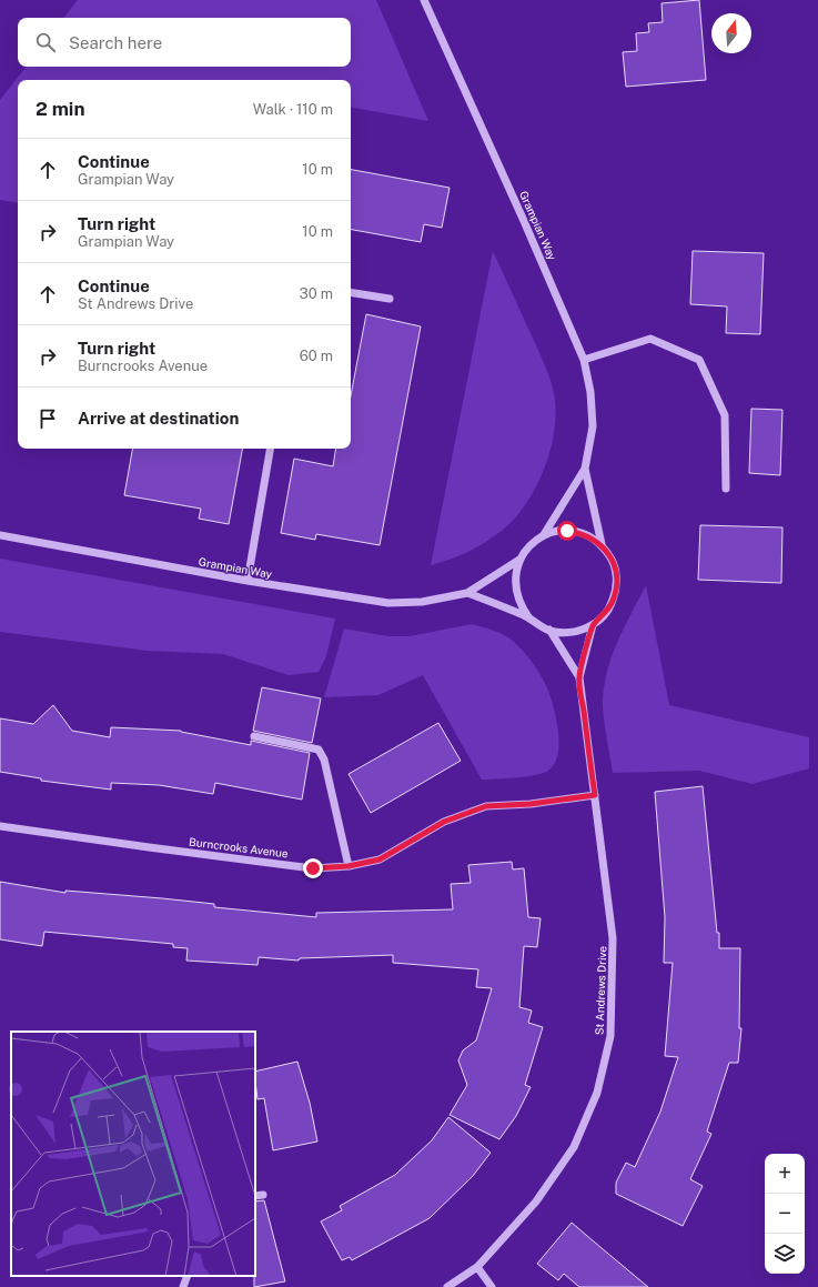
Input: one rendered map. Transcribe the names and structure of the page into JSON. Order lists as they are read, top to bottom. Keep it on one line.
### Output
{"streets":{"street":["Grampian Way","Burncrooks Avenue","St Andrews Drive"]},"crossings":[["Grampian Way","St Andrews Drive"],["Burncrooks Avenue","St Andrews Drive"]],"north":"top","page":{"search":"Search here","heading":["2 min","Walk · 110 m"],"list":[["Continue","Grampian Way","10 m"],["Turn right","Grampian Way","10 m"],["Continue","St Andrews Drive","30 m"],["Turn right","Burncrooks Avenue","60 m"],"Arrive at destination"],"map_buttons":["+","−"]}}
